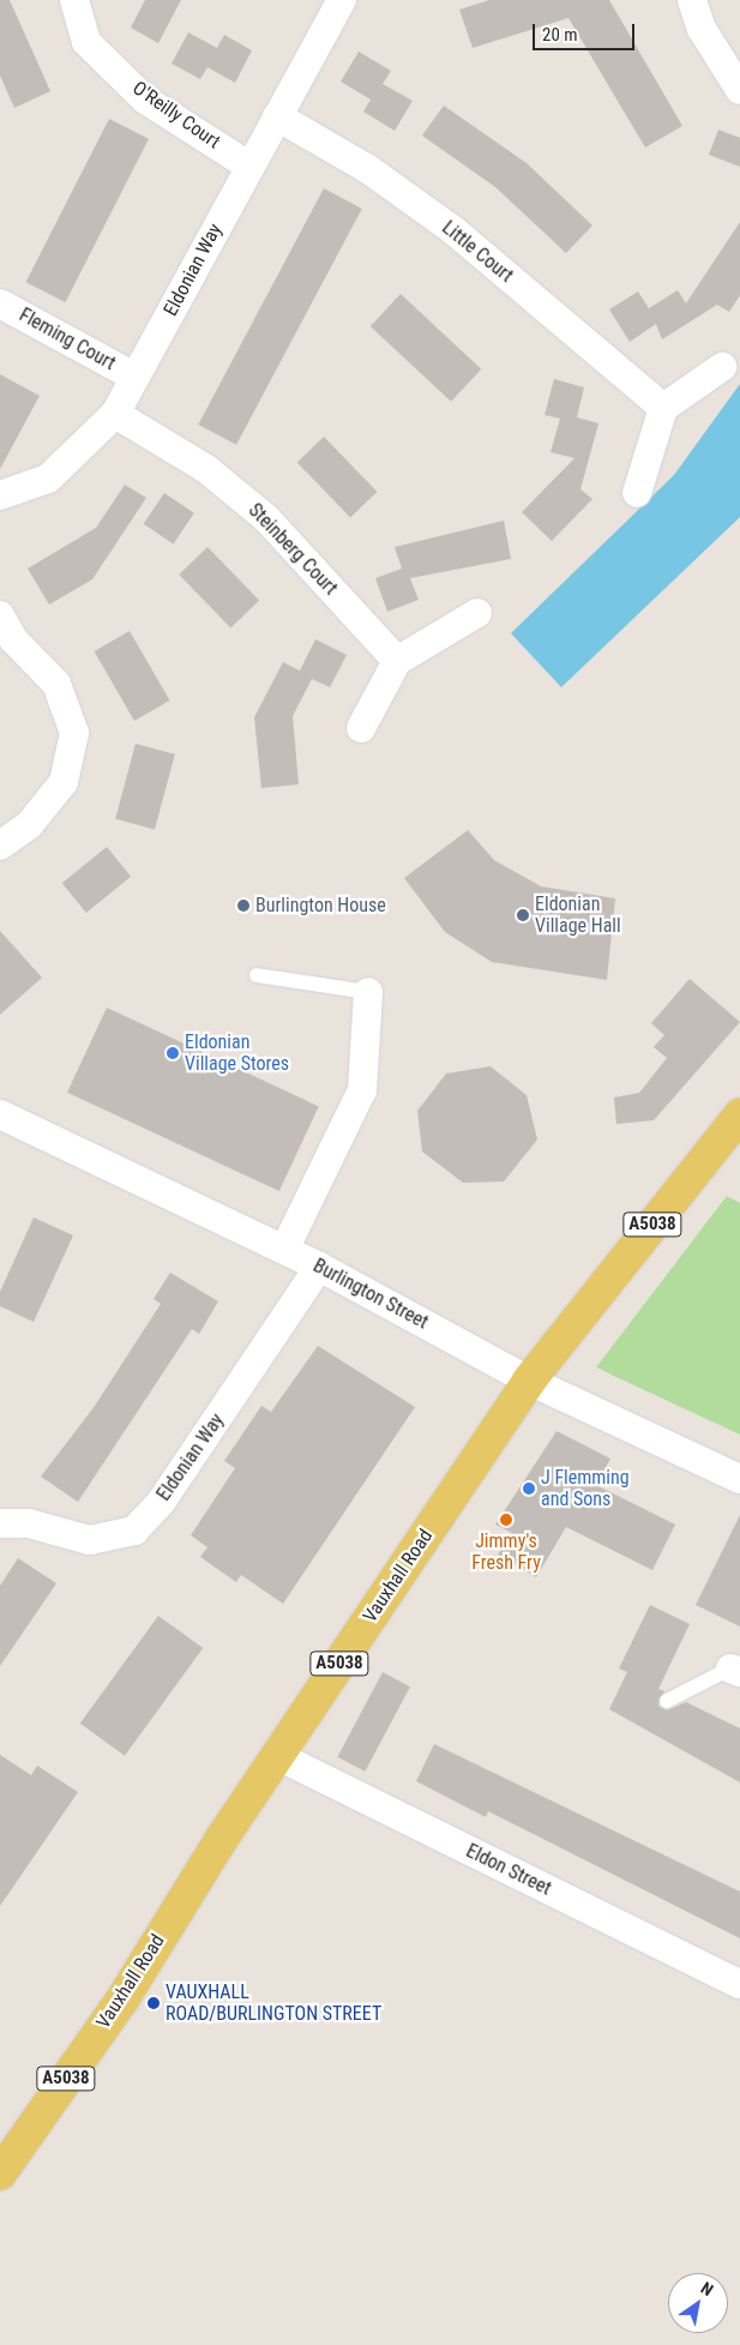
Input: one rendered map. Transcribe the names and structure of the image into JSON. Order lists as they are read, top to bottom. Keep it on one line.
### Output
{"streets":{"main road":["A5038","Vauxhall Road"],"street":["O'Reilly Court","Little Court","Eldonian Way","Fleming Court","Steinberg Court","Burlington Street","Eldon Street"]},"crossings":[["O'Reilly Court","Eldonian Way"],["Little Court","Eldonian Way"],["Eldonian Way","Fleming Court"],["Eldonian Way","Steinberg Court"],["Eldonian Way","Burlington Street"],["Burlington Street","Vauxhall Road"],["Vauxhall Road","Eldon Street"]],"places":["Burlington House","Eldonian Village Hall","Eldonian Village Stores","J Flemming and Sons","Jimmy's Fresh Fry","VAUXHALL ROAD/BURLINGTON STREET"],"scale_bar":"20 m","north":"top right"}
